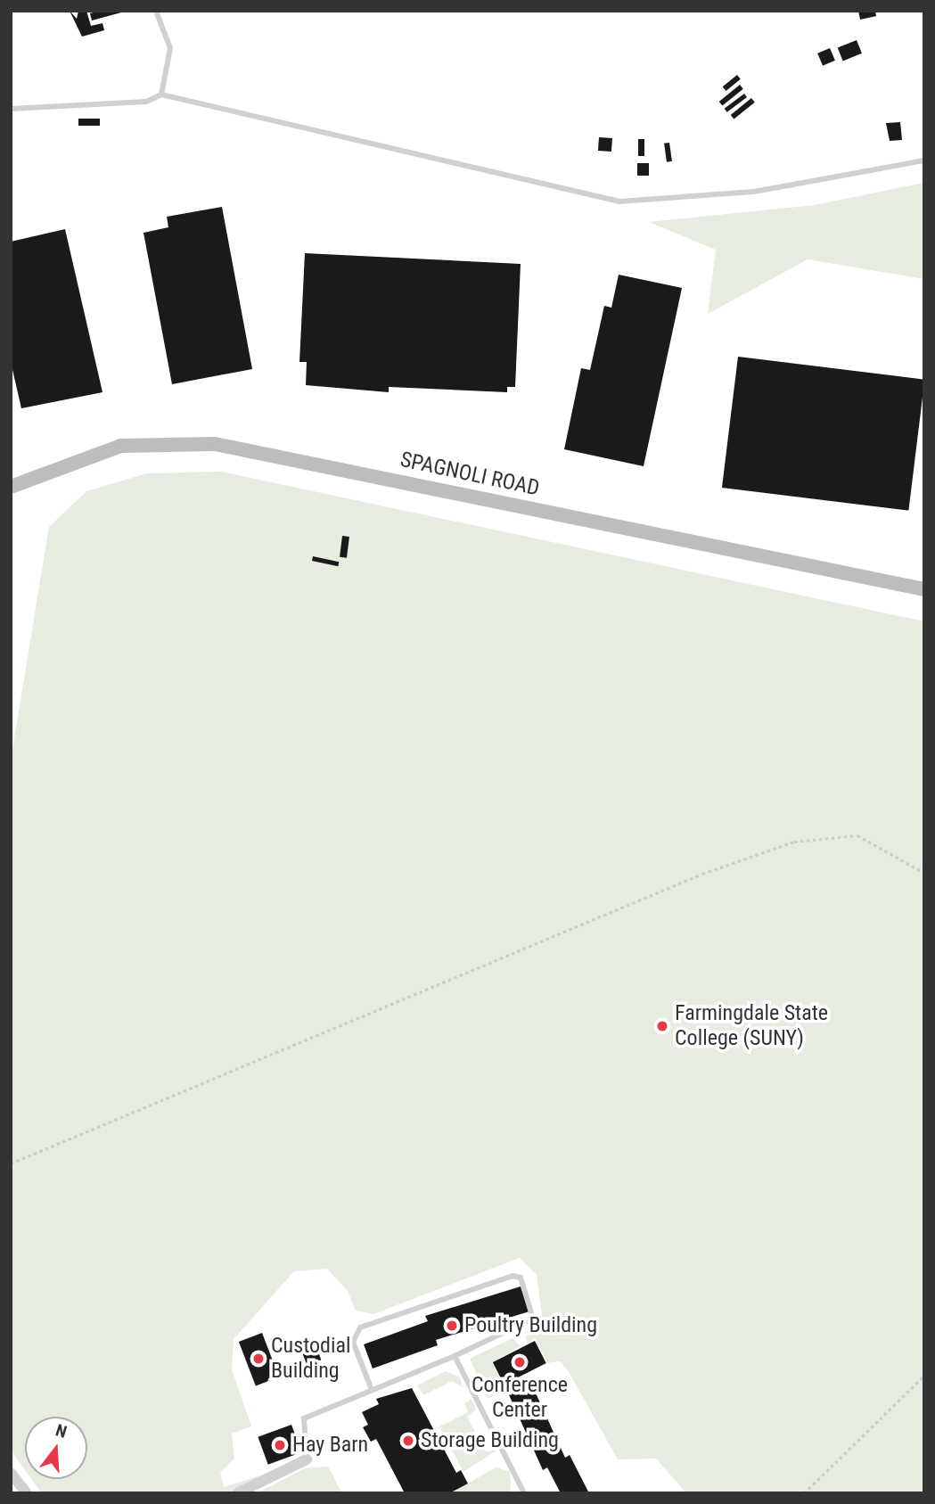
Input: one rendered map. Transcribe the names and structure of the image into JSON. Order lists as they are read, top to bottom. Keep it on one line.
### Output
{"streets":{"main road":["SPAGNOLI ROAD"]},"places":["Farmingdale State College (SUNY)","Poultry Building","Custodial Building","Conference Center","Storage Building","Hay Barn"],"north":"top"}
